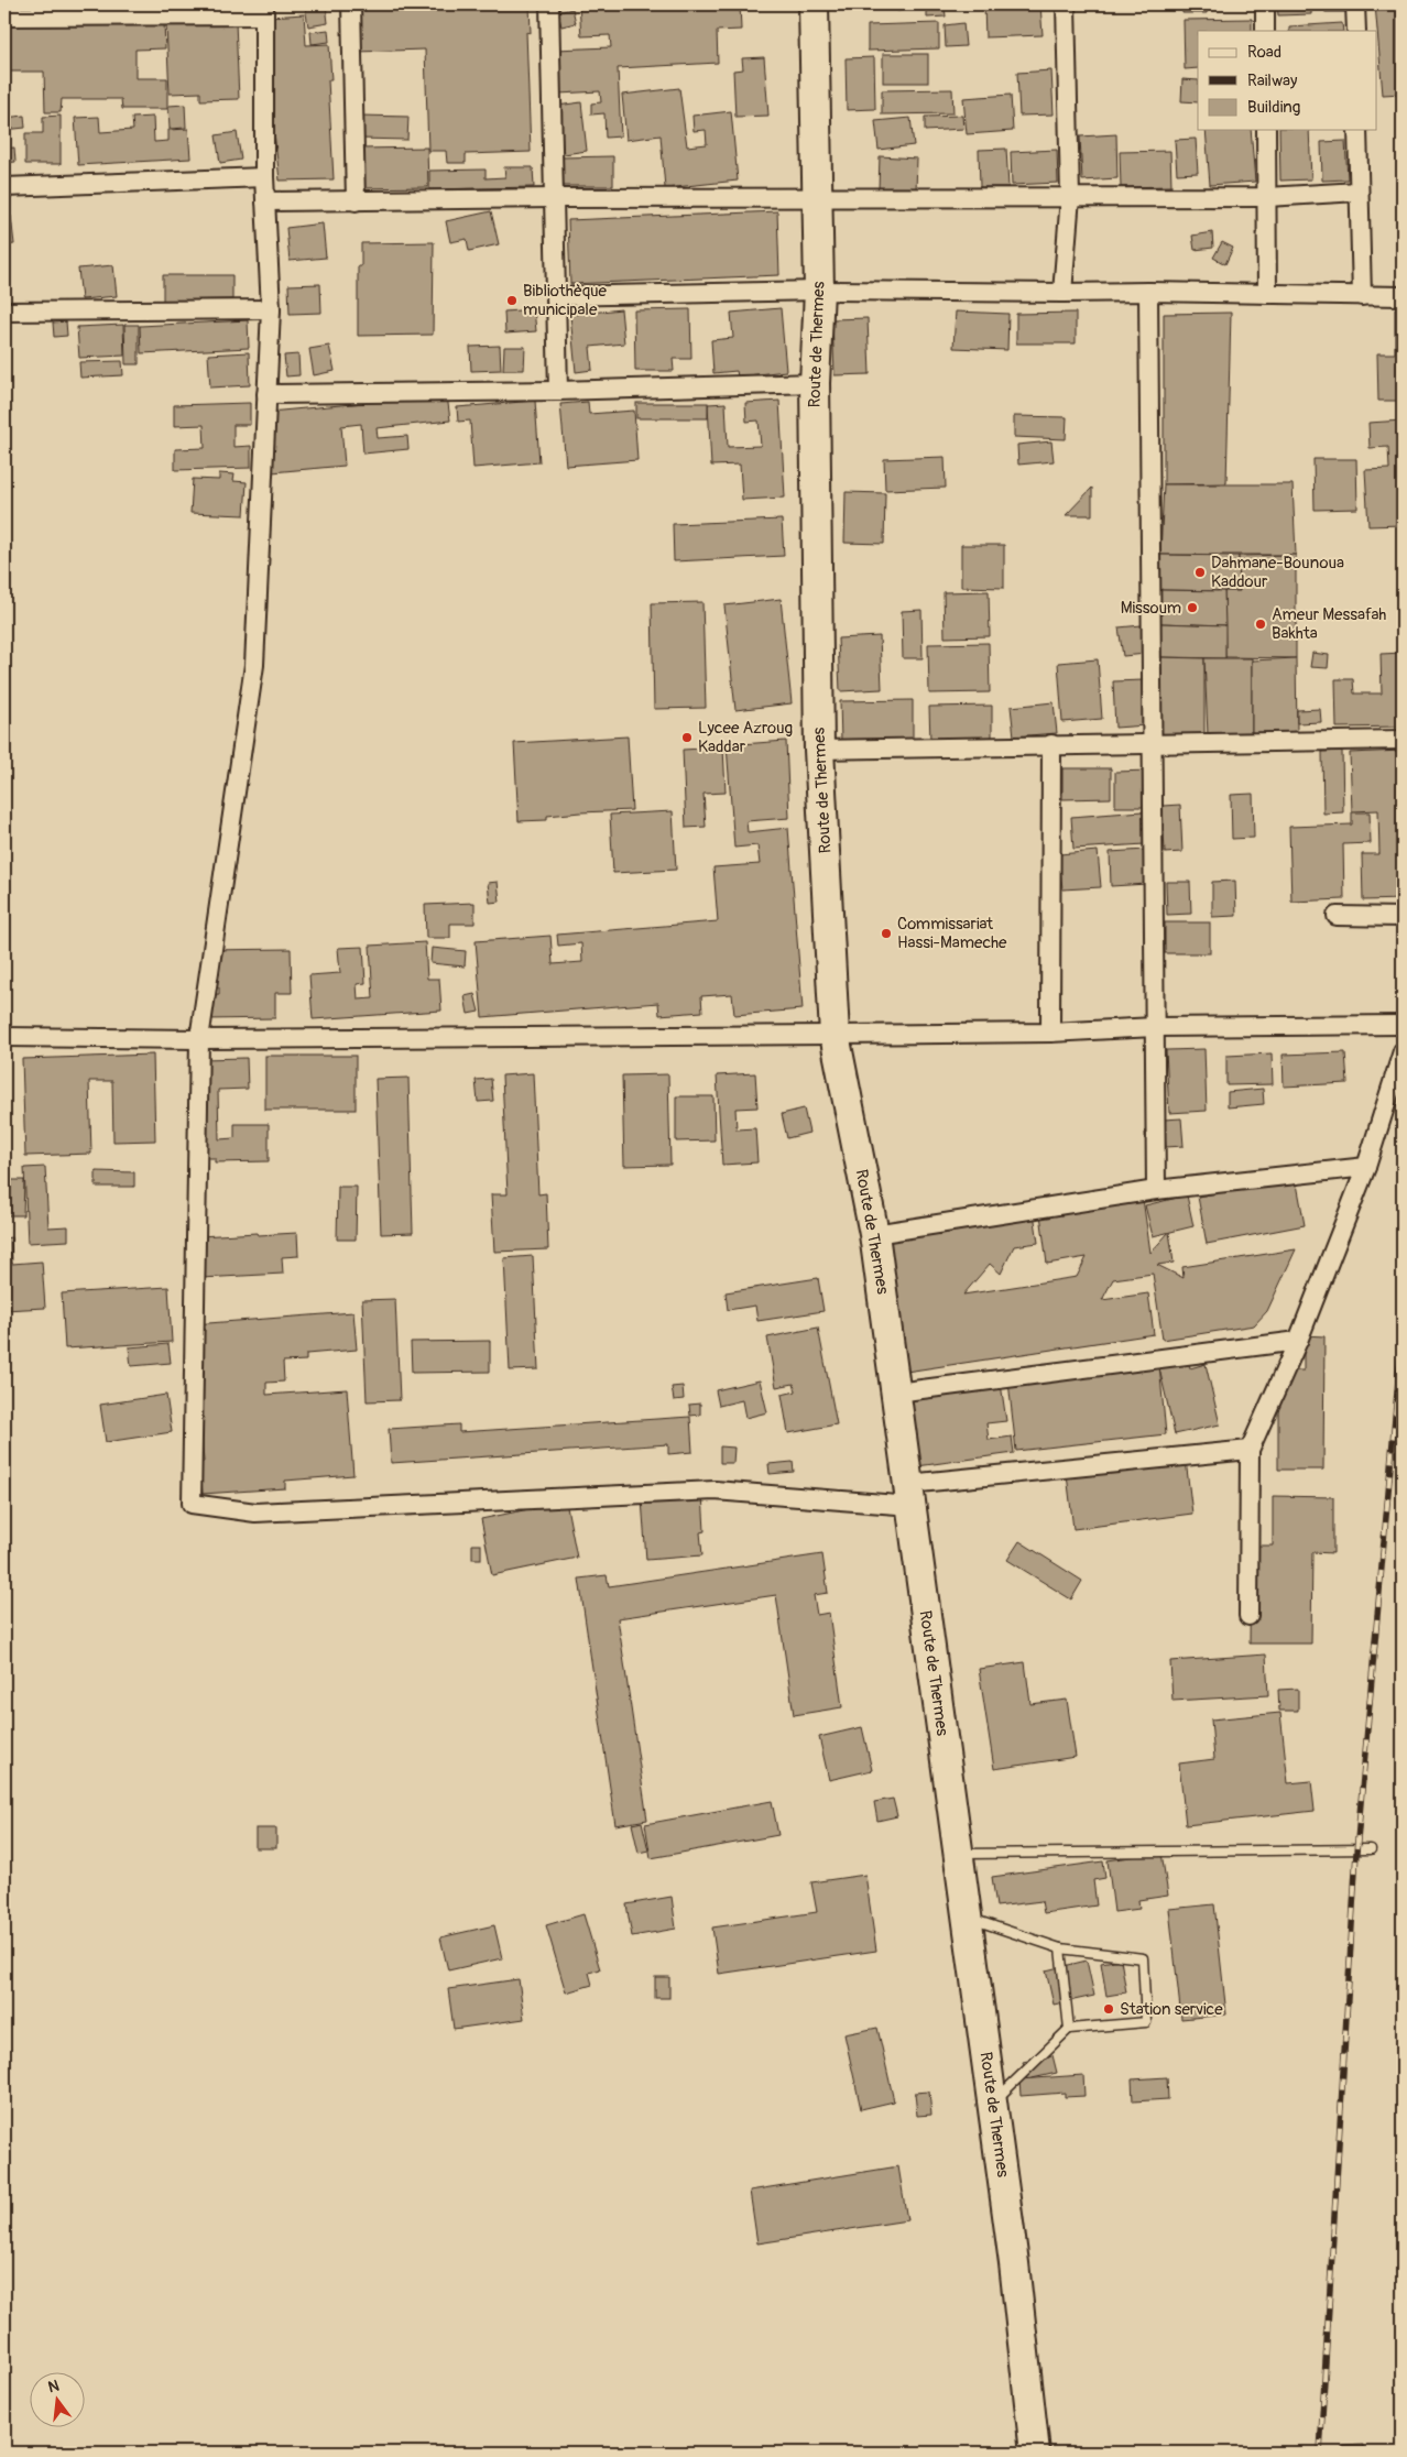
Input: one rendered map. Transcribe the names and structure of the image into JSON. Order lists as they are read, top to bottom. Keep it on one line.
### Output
{"streets":{"main road":["Route de Thermes"]},"places":["Bibliothèque municipale","Dahmane-Bounoua Kaddour","Missoum","Ameur Messafah Bakhta","Lycee Azroug Kaddar","Commissariat Hassi-Mameche","Station service"],"legend":["Road","Railway","Building"],"north":"top"}
